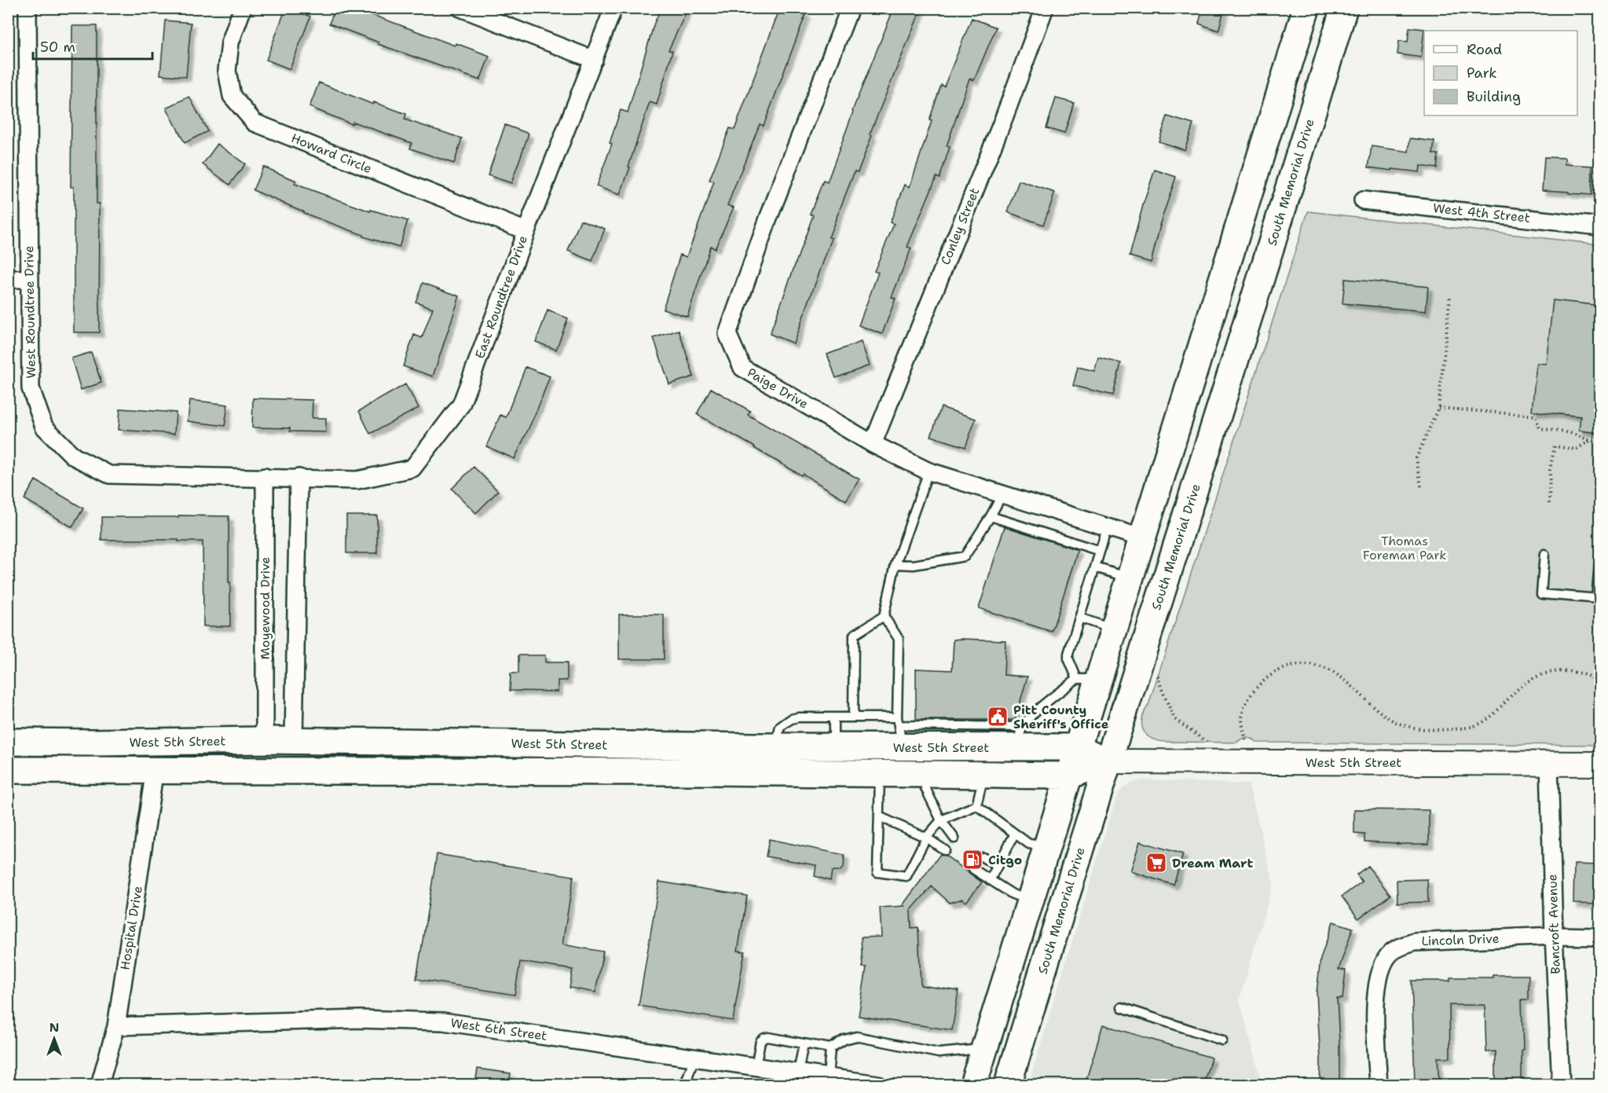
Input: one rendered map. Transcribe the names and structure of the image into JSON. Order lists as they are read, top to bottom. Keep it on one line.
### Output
{"streets":{"main road":["South Memorial Drive","West 5th Street"],"street":["Howard Circle","West 4th Street","Conley Street","East Roundtree Drive","West Roundtree Drive","Paige Drive","Moyewood Drive","Bancroft Avenue","Hospital Drive","Lincoln Drive","West 6th Street"]},"crossings":[["Howard Circle","East Roundtree Drive"],["South Memorial Drive","West 5th Street"],["Conley Street","Paige Drive"],["East Roundtree Drive","West Roundtree Drive"],["West Roundtree Drive","Moyewood Drive"],["Moyewood Drive","West 5th Street"],["West 5th Street","Bancroft Avenue"],["West 5th Street","Hospital Drive"],["Bancroft Avenue","Lincoln Drive"],["Hospital Drive","West 6th Street"]],"parks":["Thomas Foreman Park"],"places":{"public building":["Pitt County Sheriff's Office"],"fuel station":["Citgo"],"supermarket":["Dream Mart"]},"legend":["Road","Park","Building"],"scale_bar":"50 m","north":"top"}
